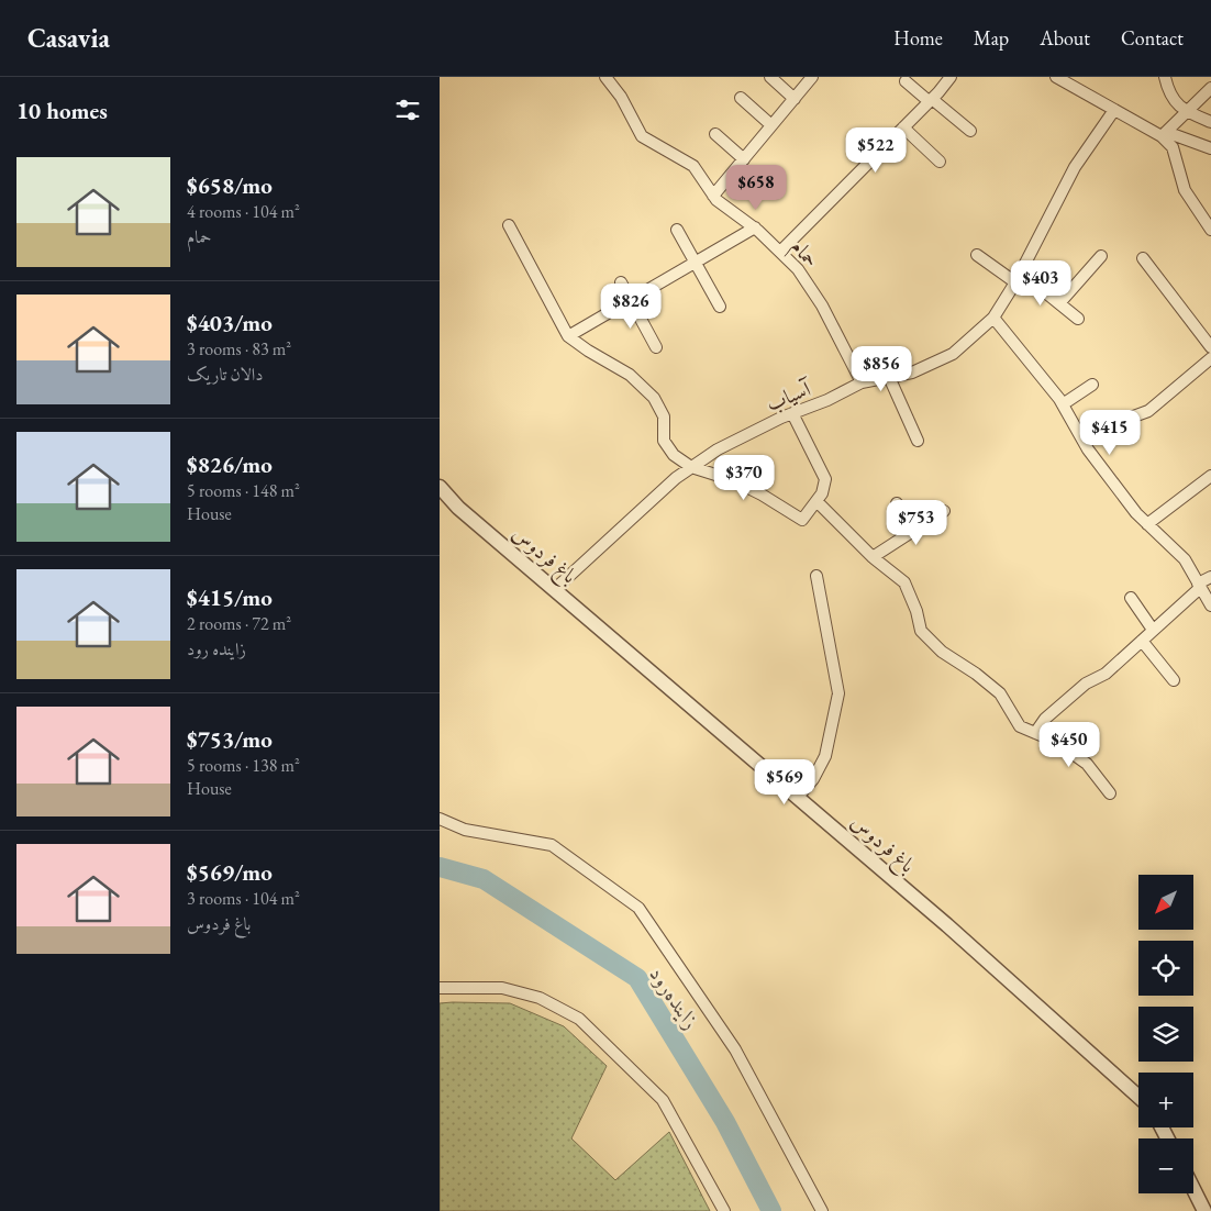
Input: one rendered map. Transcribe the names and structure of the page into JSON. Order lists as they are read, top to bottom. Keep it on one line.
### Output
{"streets":{"street":["حمام","آسیاب","باغ فردوس"]},"crossings":[["حمام","آسیاب"],["آسیاب","باغ فردوس"]],"water":["زاینده‌رود"],"north":"bottom left","page":{"header":"Casavia","nav":["Home","Map","About","Contact"],"heading":"10 homes","price":["$522","$658","$403","$826","$856","$415","$370","$753","$450","$569"],"list":[{"name":"$658/mo","note":"4 rooms · 104 m² · حمام"},{"name":"$403/mo","note":"3 rooms · 83 m² · دالان تاریک"},{"name":"$826/mo","note":"5 rooms · 148 m² · House"},{"name":"$415/mo","note":"2 rooms · 72 m² · زاینده رود"},{"name":"$753/mo","note":"5 rooms · 138 m² · House"},{"name":"$569/mo","note":"3 rooms · 104 m² · باغ فردوس"}],"map_buttons":["+","−"]}}
